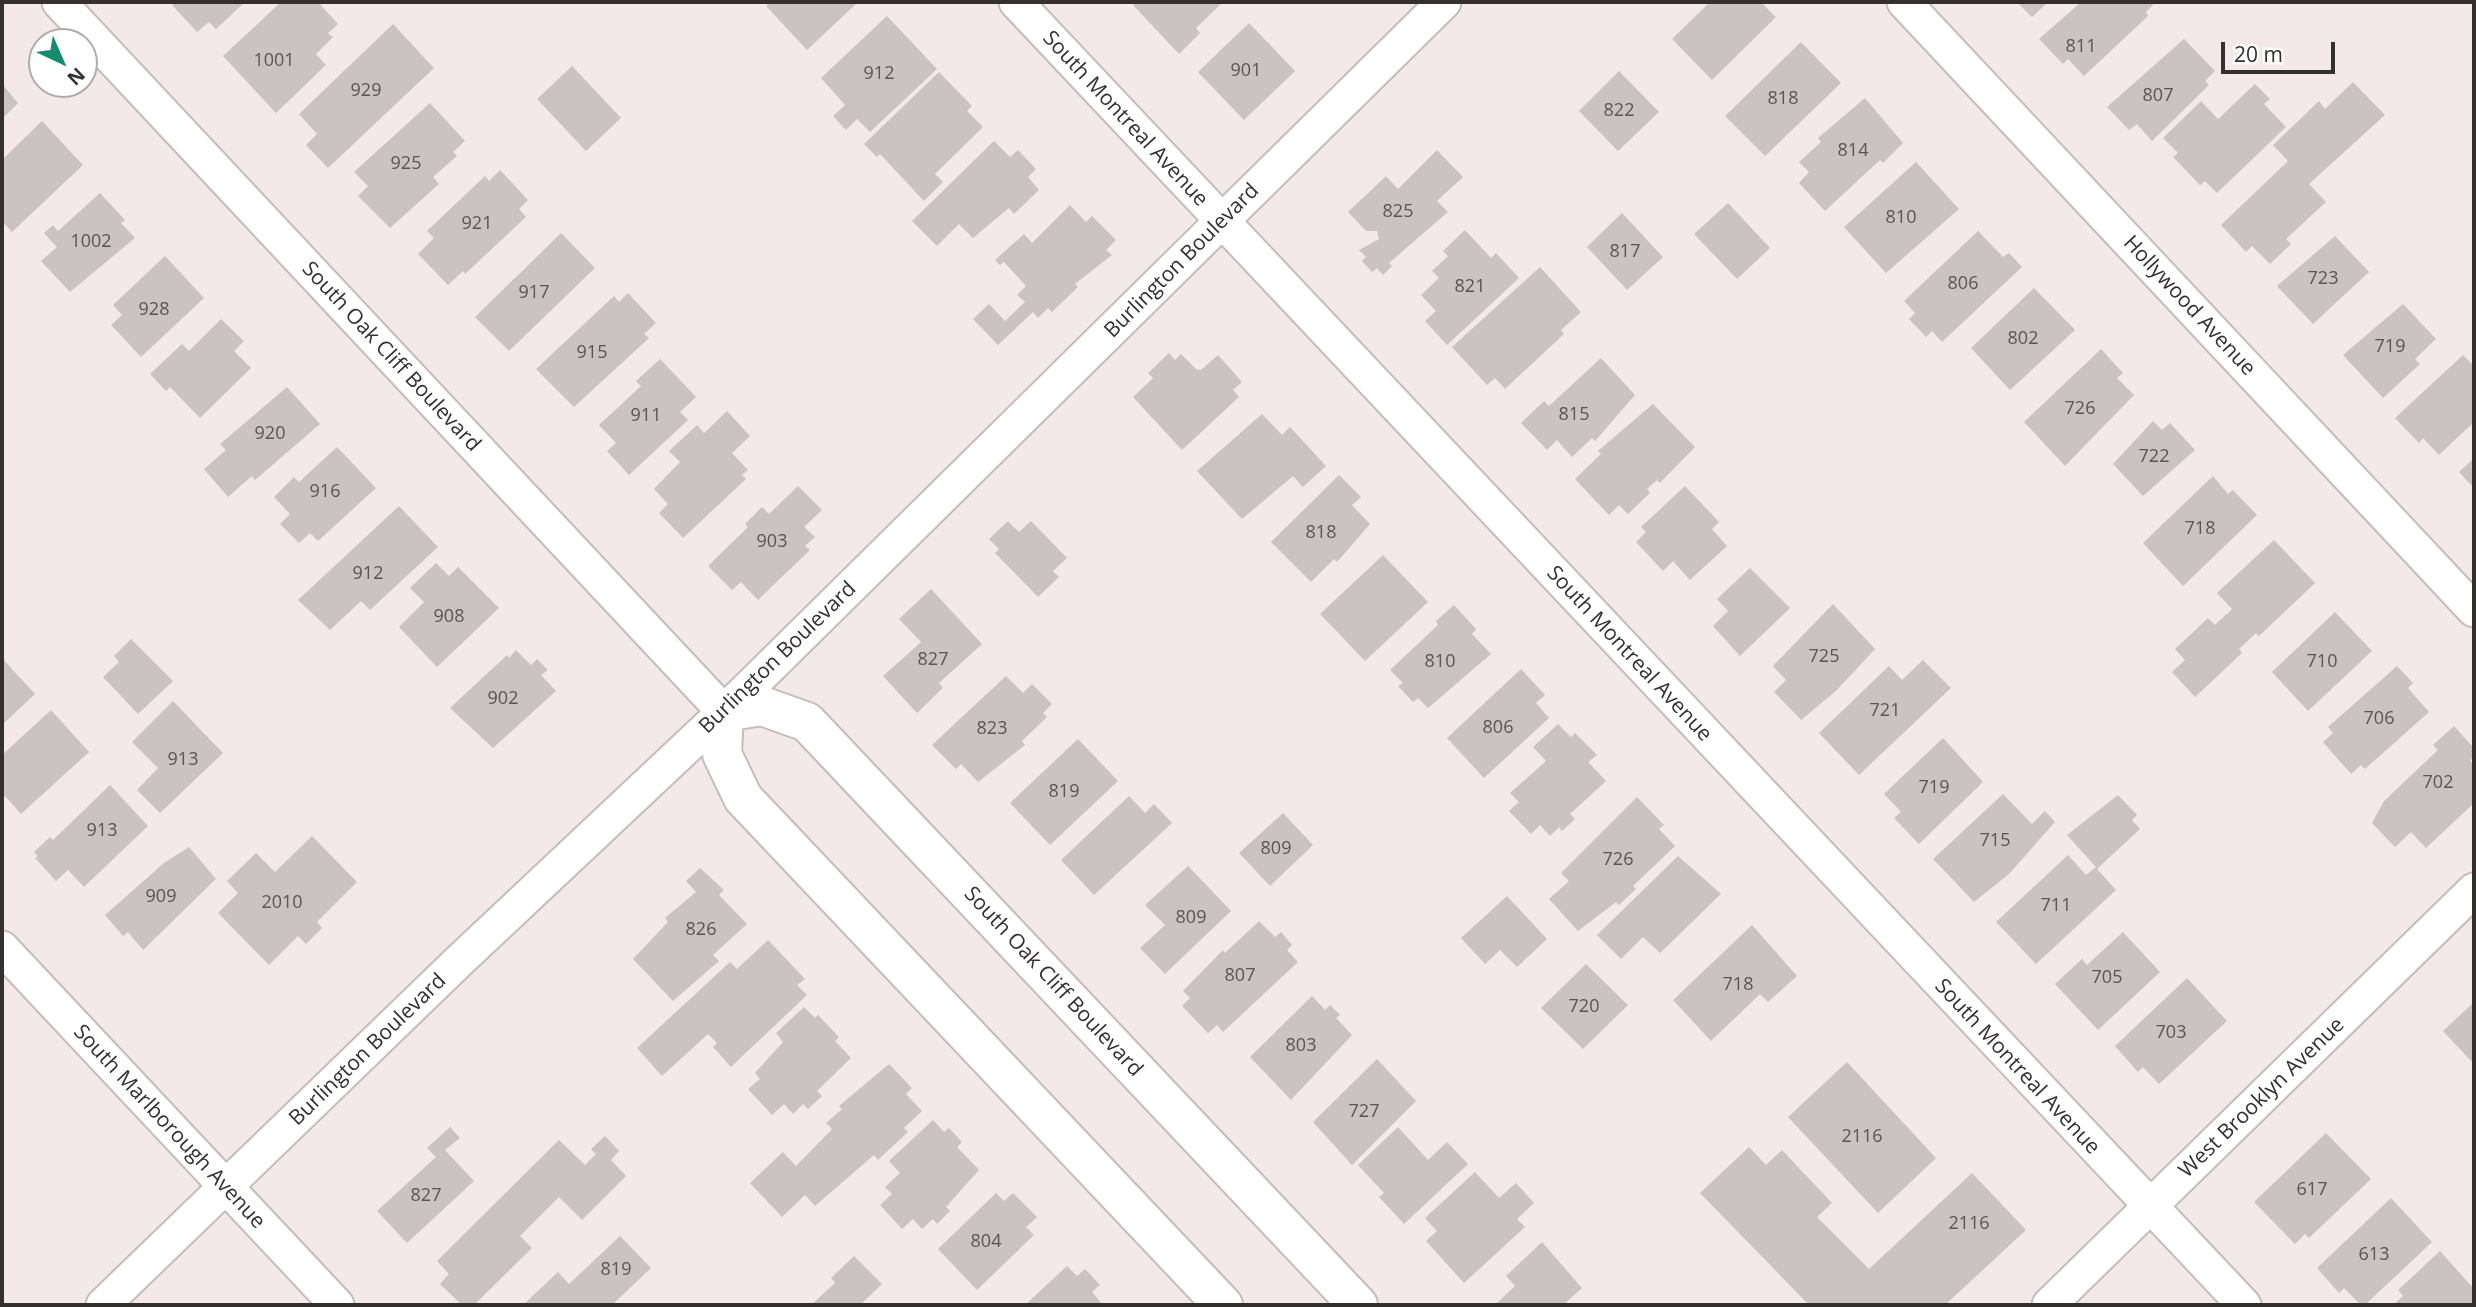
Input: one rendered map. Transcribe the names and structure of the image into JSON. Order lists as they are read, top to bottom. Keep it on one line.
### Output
{"streets":{"street":["South Montreal Avenue","Burlington Boulevard","Hollywood Avenue","South Oak Cliff Boulevard","West Brooklyn Avenue","South Marlborough Avenue"]},"crossings":[["South Montreal Avenue","Burlington Boulevard"],["South Montreal Avenue","West Brooklyn Avenue"],["Burlington Boulevard","South Oak Cliff Boulevard"],["Burlington Boulevard","South Marlborough Avenue"]],"house_numbers":["811","1001","901","912","929","807","818","822","814","925","825","810","921","1002","817","723","806","821","917","928","802","719","915","726","815","911","920","722","916","718","818","903","912","908","725","827","810","710","902","721","706","806","823","913","702","719","819","913","715","809","726","909","2010","711","809","826","807","705","718","720","703","803","727","2116","617","827","2116","804","613","819"],"scale_bar":"20 m","north":"bottom right"}
